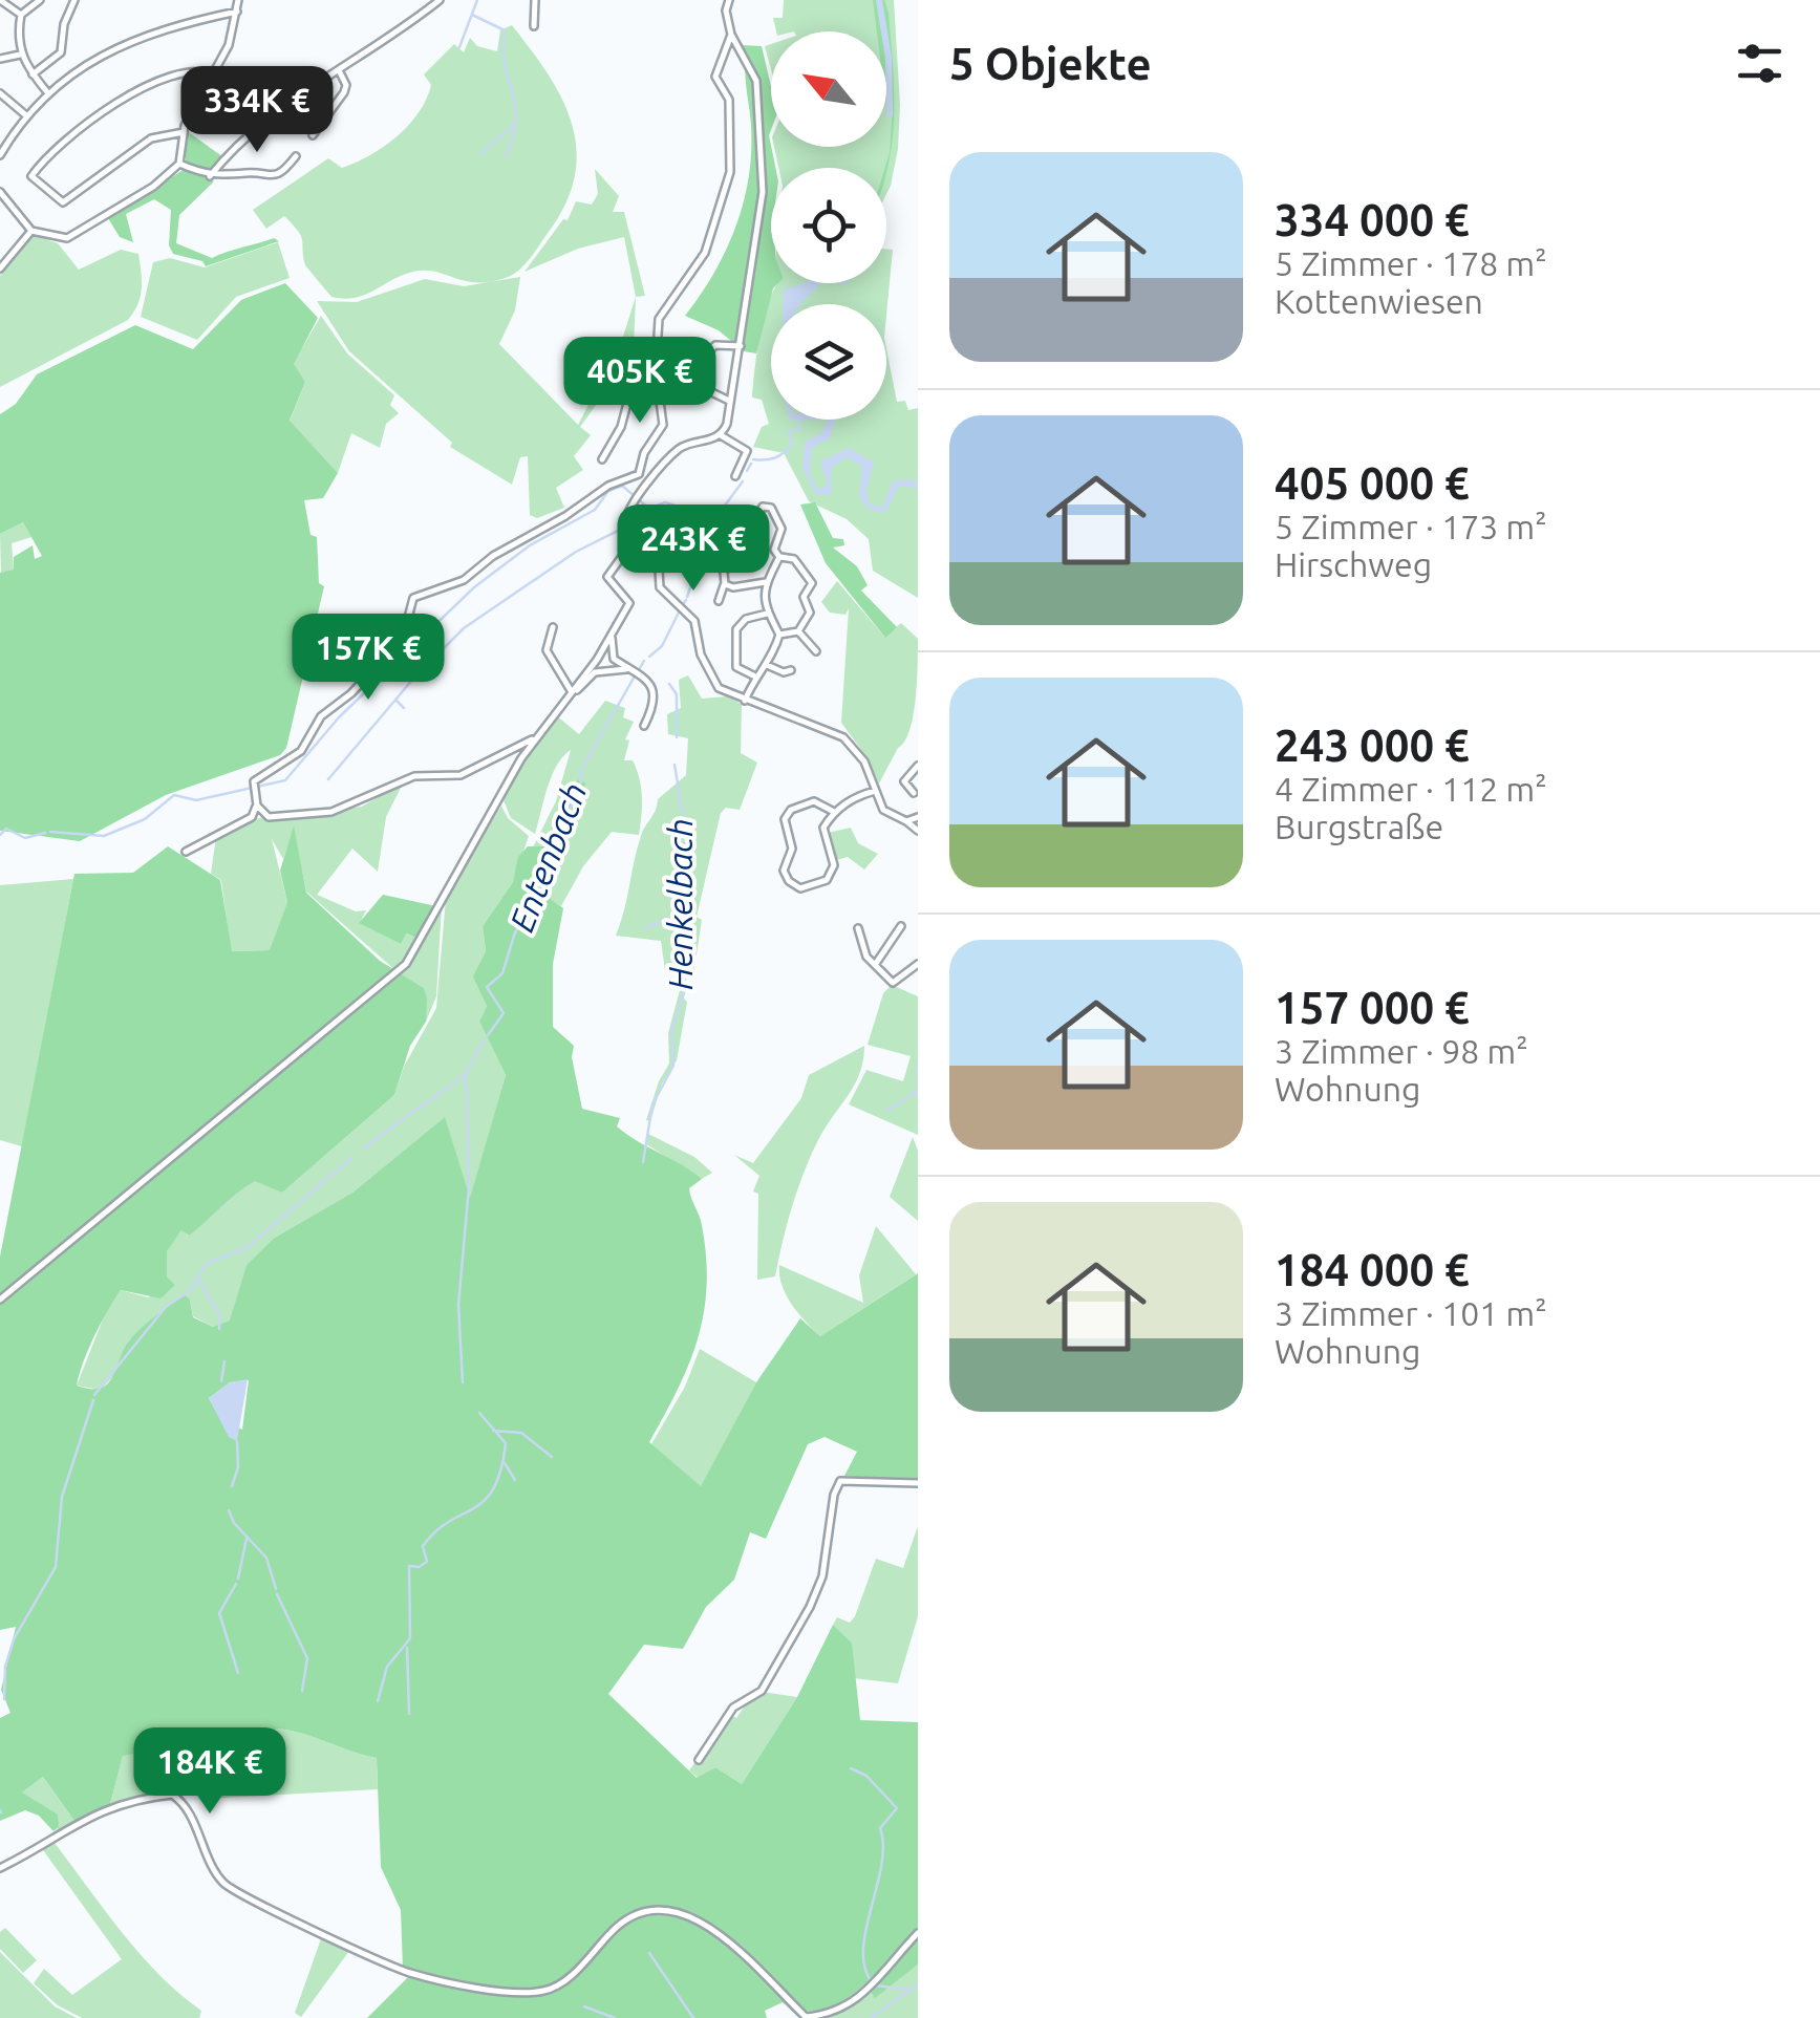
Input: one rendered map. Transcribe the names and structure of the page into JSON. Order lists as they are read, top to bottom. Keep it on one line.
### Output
{"water":["Entenbach","Henkelbach"],"north":"top left","page":{"heading":"5 Objekte","price":["334K €","405K €","243K €","157K €","184K €"],"list":[{"name":"334 000 €","note":"5 Zimmer · 178 m² · Kottenwiesen"},{"name":"405 000 €","note":"5 Zimmer · 173 m² · Hirschweg"},{"name":"243 000 €","note":"4 Zimmer · 112 m² · Burgstraße"},{"name":"157 000 €","note":"3 Zimmer · 98 m² · Wohnung"},{"name":"184 000 €","note":"3 Zimmer · 101 m² · Wohnung"}]}}
